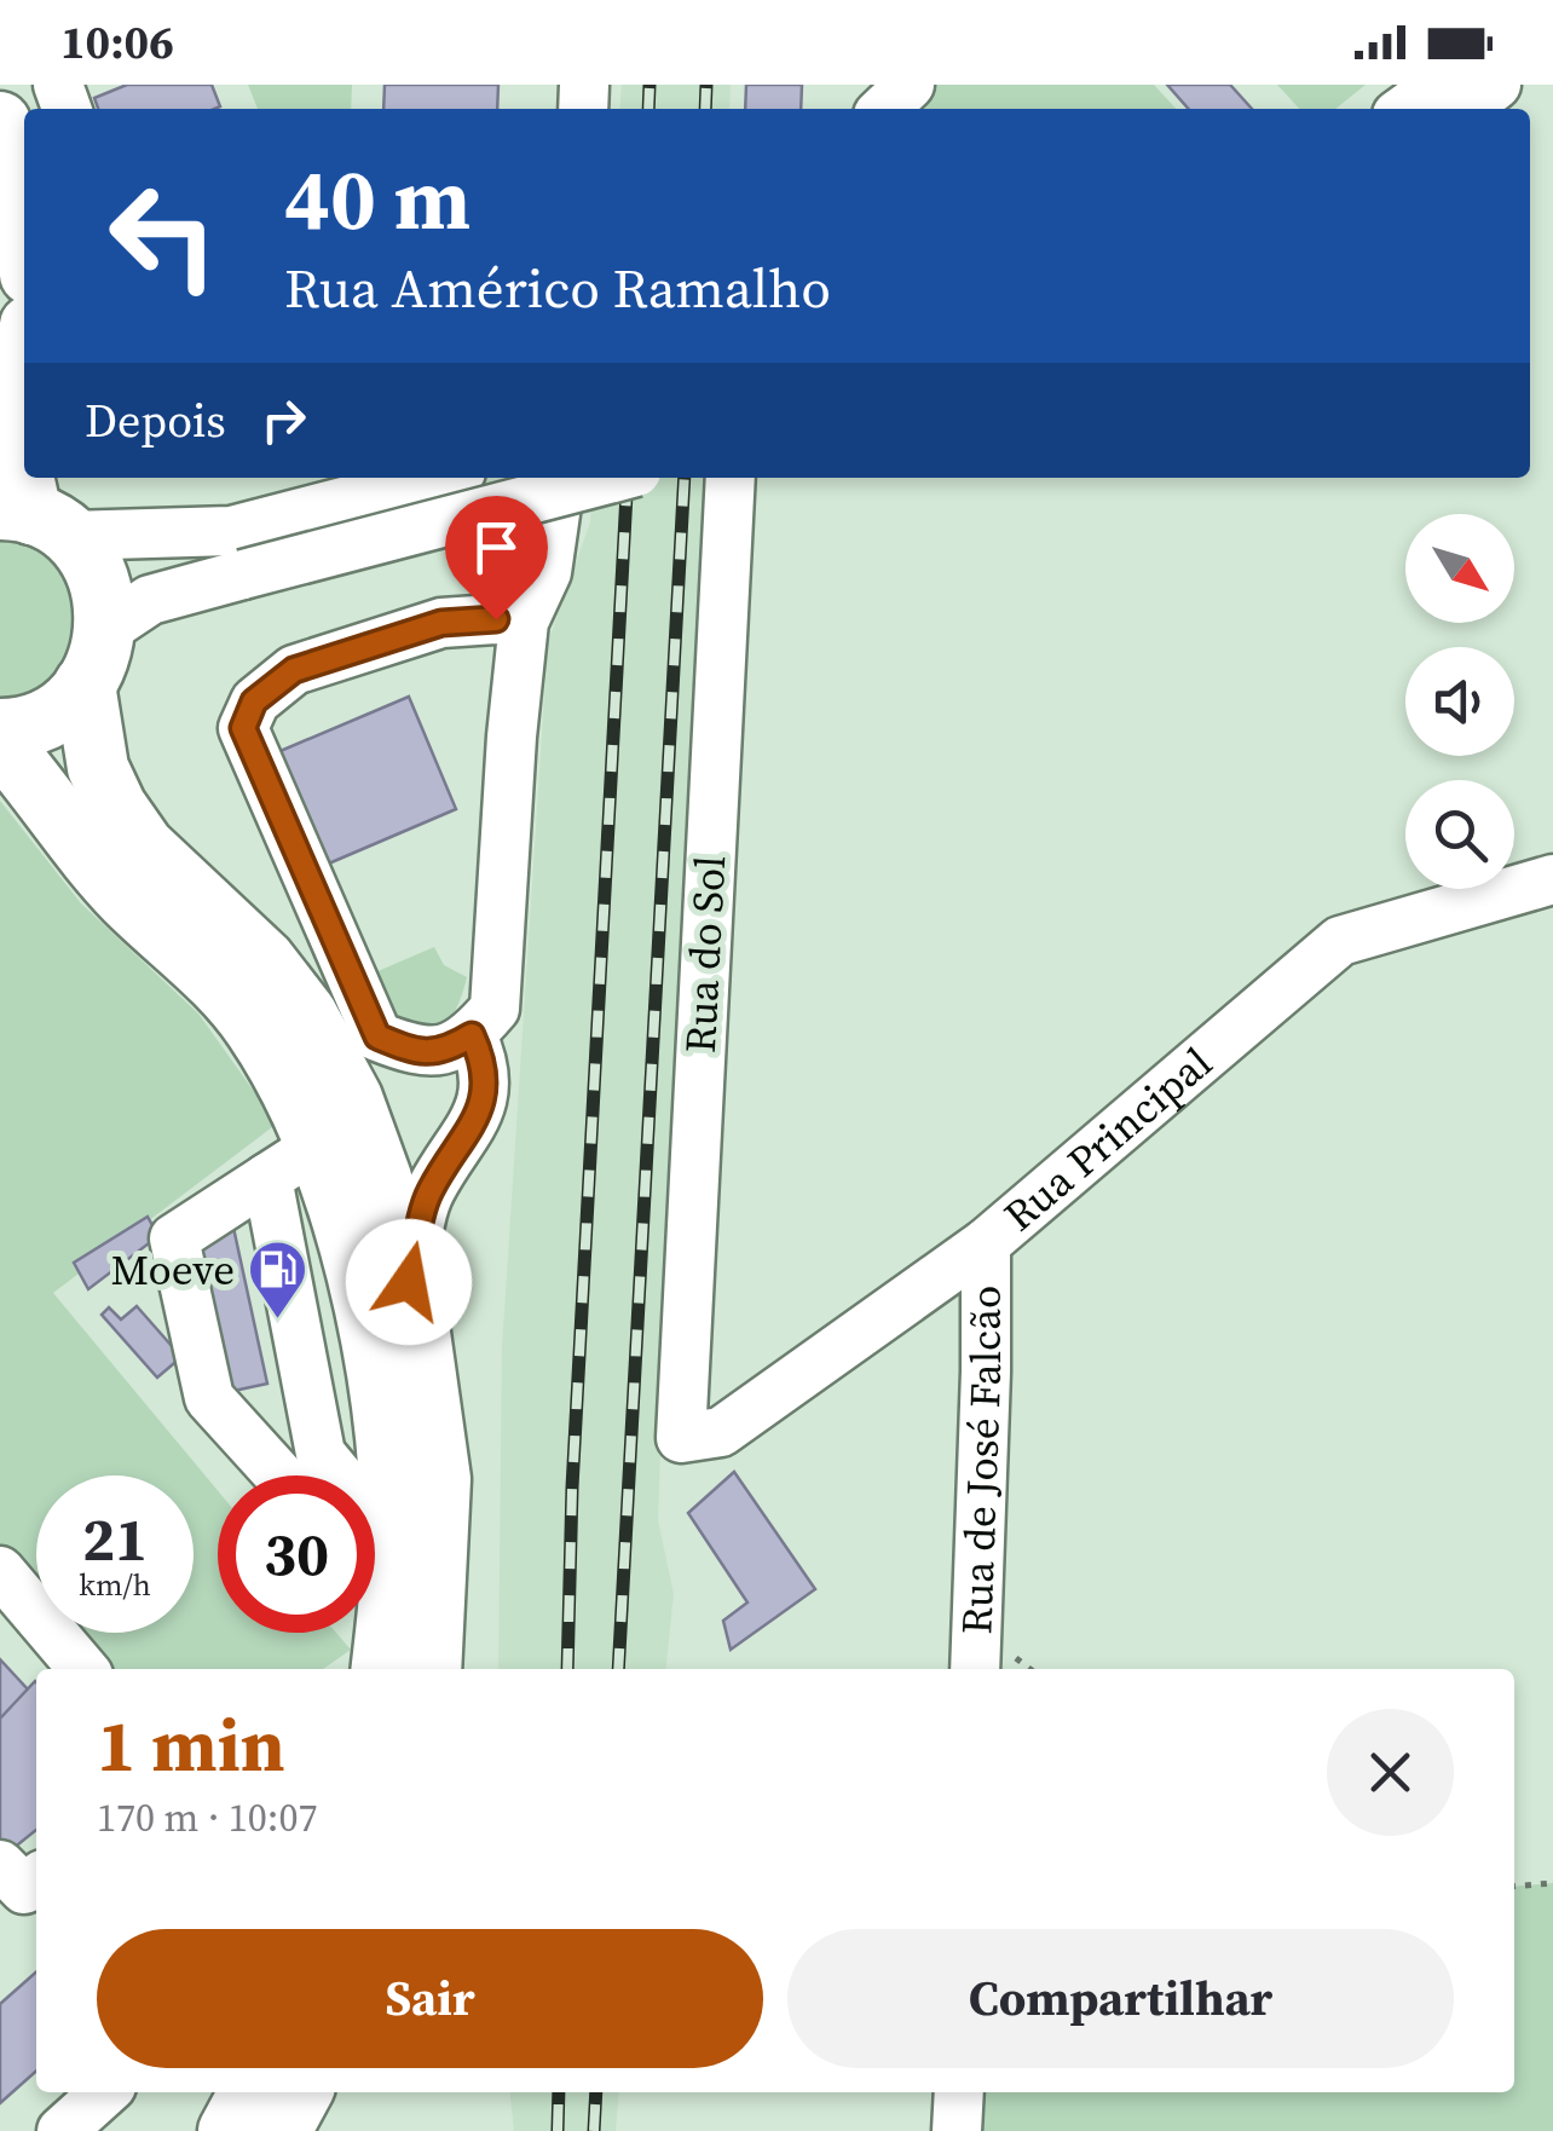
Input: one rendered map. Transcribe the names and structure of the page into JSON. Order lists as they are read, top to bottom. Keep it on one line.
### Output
{"streets":{"street":["Rua do Sol","Rua Principal","Rua de José Falcão"]},"crossings":[["Rua do Sol","Rua Principal"],["Rua Principal","Rua de José Falcão"]],"places":{"fuel station":["Moeve"]},"north":"bottom right","page":{"status":"10:06","turn":["40 m","Rua Américo Ramalho"],"then":"Depois","speed":"21 km/h","limit":"30","heading":["1 min","170 m · 10:07"],"buttons":["Sair","Compartilhar"]}}
